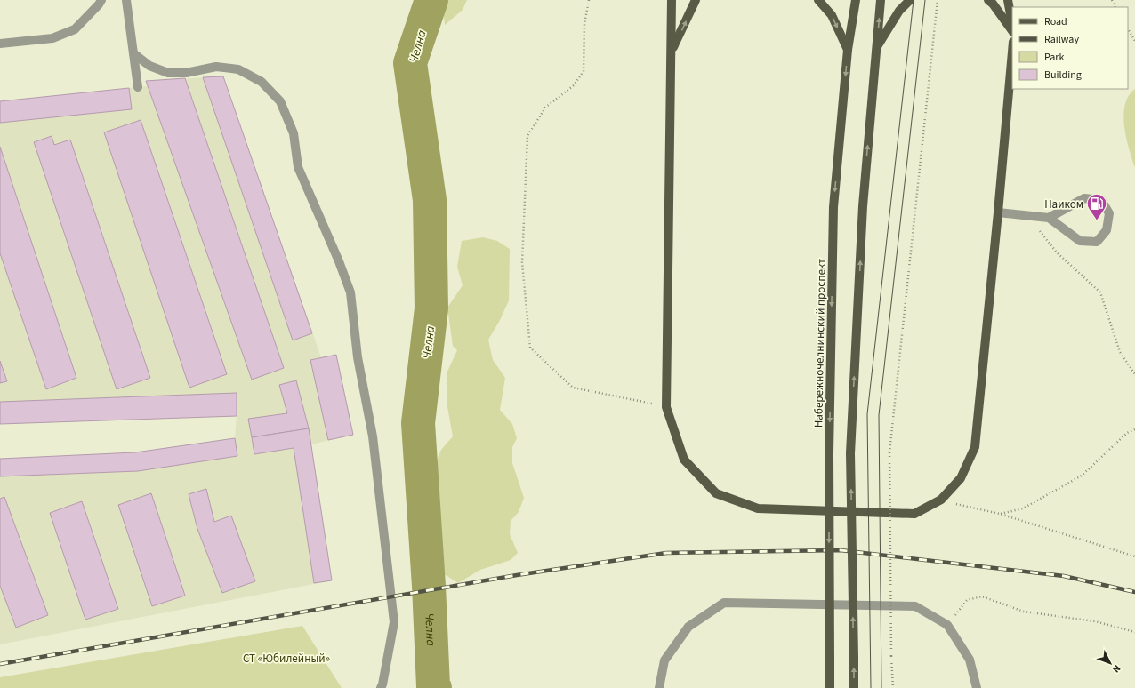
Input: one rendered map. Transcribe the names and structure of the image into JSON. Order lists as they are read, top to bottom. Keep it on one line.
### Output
{"streets":{"main road":["Набережночелнинский проспект"]},"water":["Челна"],"parks":["СТ «Юбилейный»"],"places":{"fuel station":["Наиком"]},"legend":["Road","Railway","Park","Building"],"north":"bottom right"}
